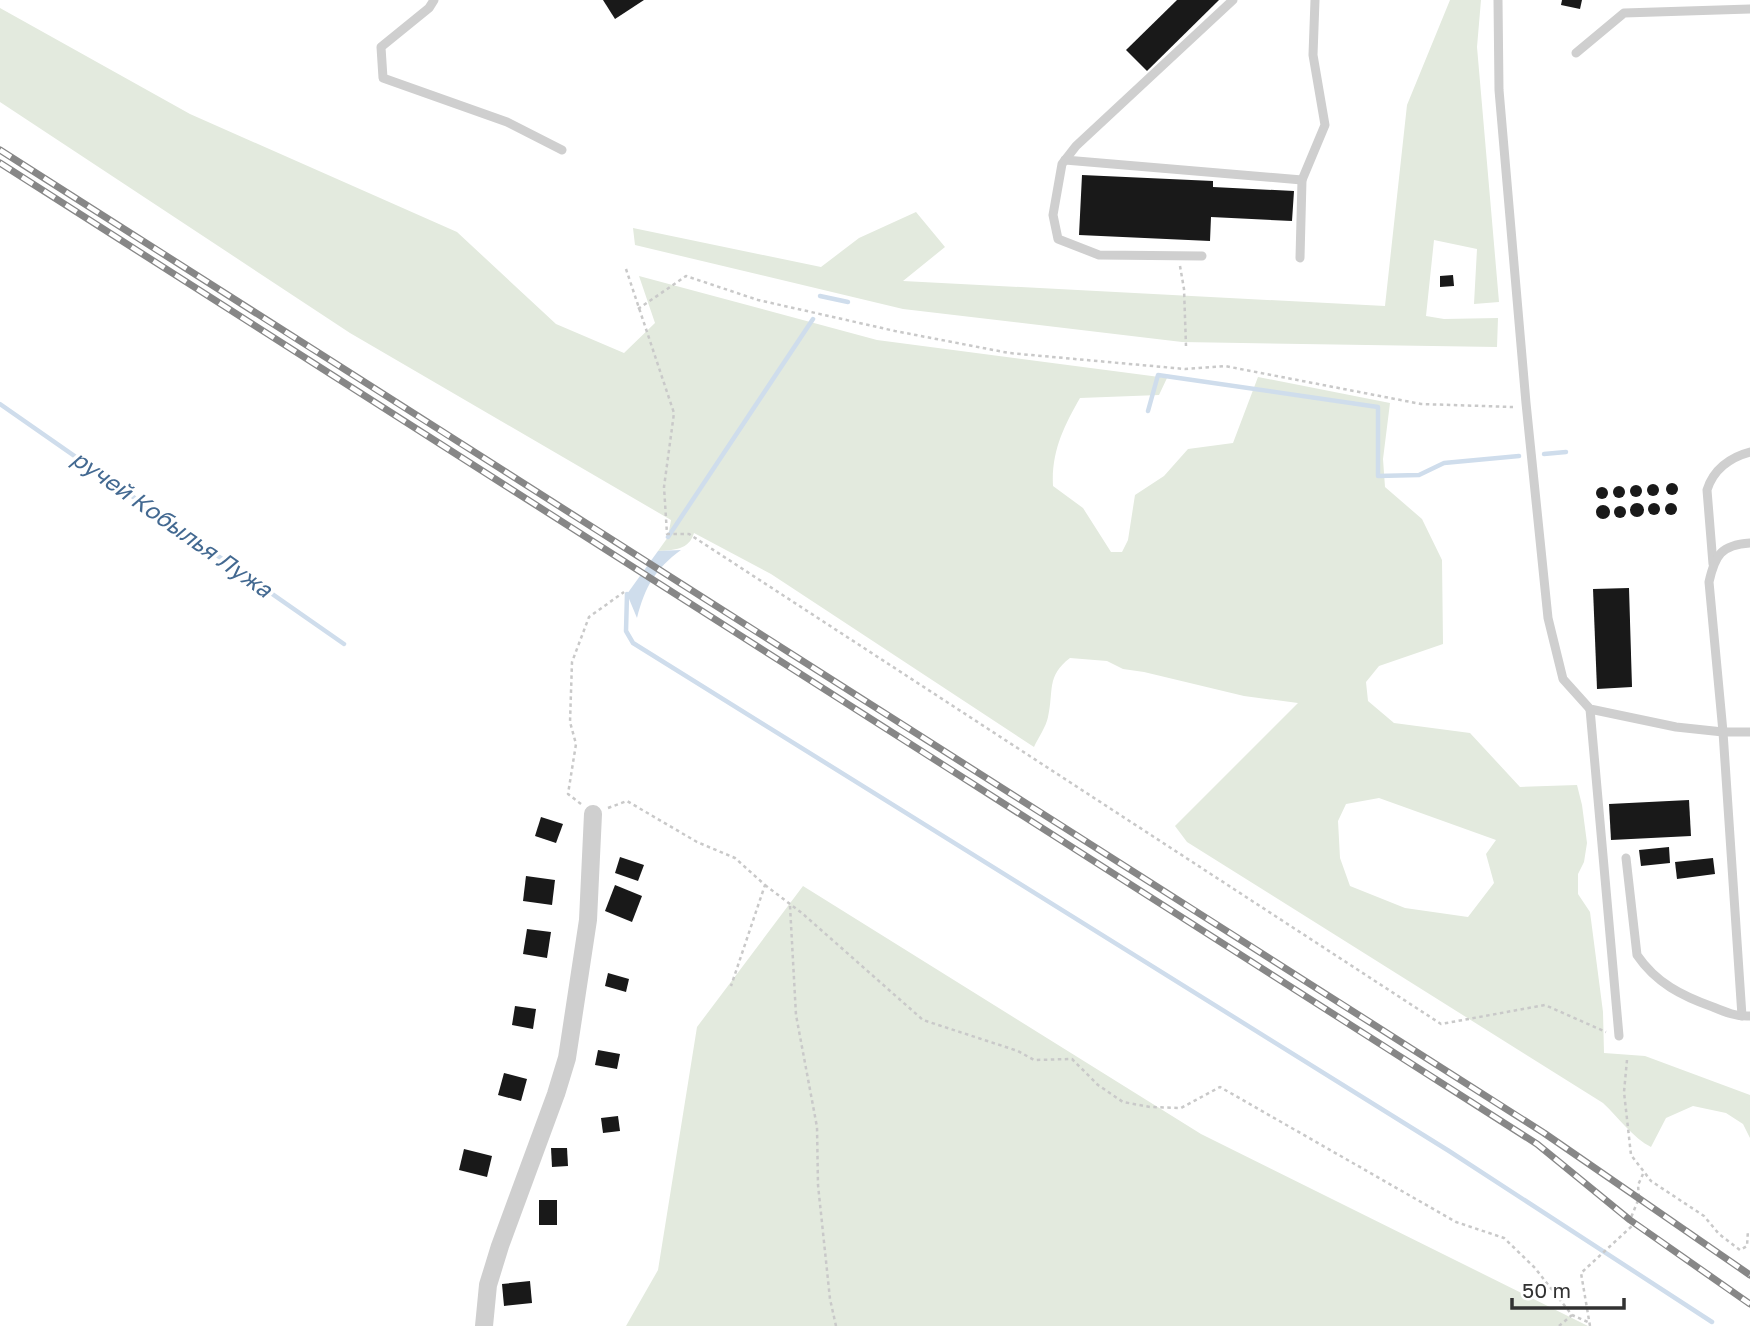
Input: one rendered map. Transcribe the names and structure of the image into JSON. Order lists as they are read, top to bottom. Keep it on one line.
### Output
{"water":["ручей Кобылья Лужа"],"scale_bar":"50 m"}
